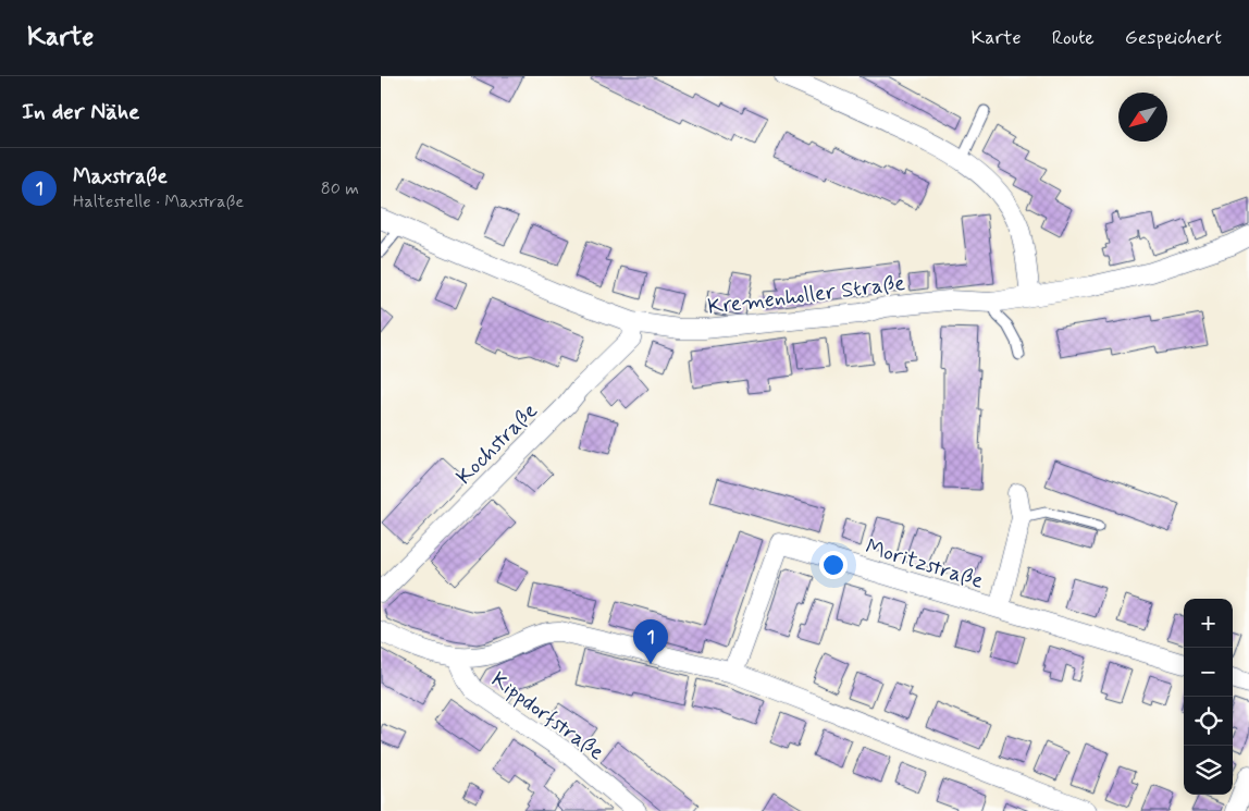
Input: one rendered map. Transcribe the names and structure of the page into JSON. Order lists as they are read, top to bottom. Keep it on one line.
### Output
{"streets":{"street":["Kremenholler Straße","Kochstraße","Moritzstraße","Kippdorfstraße"]},"crossings":[["Kremenholler Straße","Kochstraße"]],"north":"bottom left","page":{"header":"Karte","nav":["Karte","Route","Gespeichert"],"heading":"In der Nähe","list":[{"mark":"1","name":"Maxstraße","note":"Haltestelle · Maxstraße","value":"80 m"}],"map_buttons":["+","−"],"pins":"1"}}
